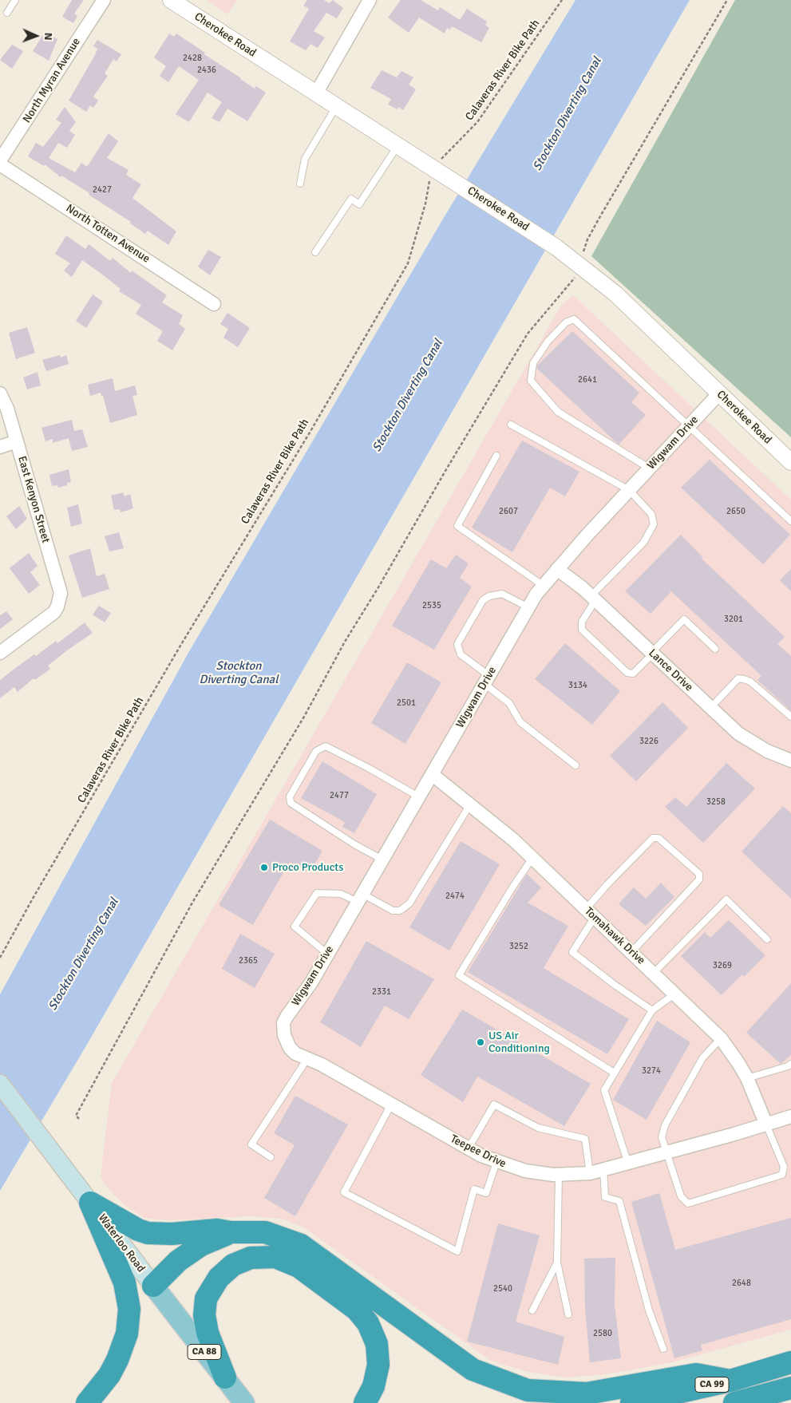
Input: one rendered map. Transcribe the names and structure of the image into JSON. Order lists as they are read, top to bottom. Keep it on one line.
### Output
{"streets":{"highway":["CA 99"],"main road":["Waterloo Road","CA 88"],"street":["Cherokee Road","North Myran Avenue","North Totten Avenue","Wigwam Drive","East Kenyon Street","Lance Drive","Tomahawk Drive","Teepee Drive"],"path":["Calaveras River Bike Path"]},"crossings":[["Cherokee Road","Calaveras River Bike Path"],["Cherokee Road","Wigwam Drive"],["Wigwam Drive","Lance Drive"],["Wigwam Drive","Tomahawk Drive"],["Wigwam Drive","Teepee Drive"],["Tomahawk Drive","Teepee Drive"]],"water":["Stockton Diverting Canal"],"places":["Proco Products","US Air Conditioning"],"house_numbers":["2428","2436","2427","2641","2607","2650","2535","3201","3134","2501","3226","2477","3258","2474","3252","2365","3269","2331","3274","2648","2540","2580"],"north":"right"}
